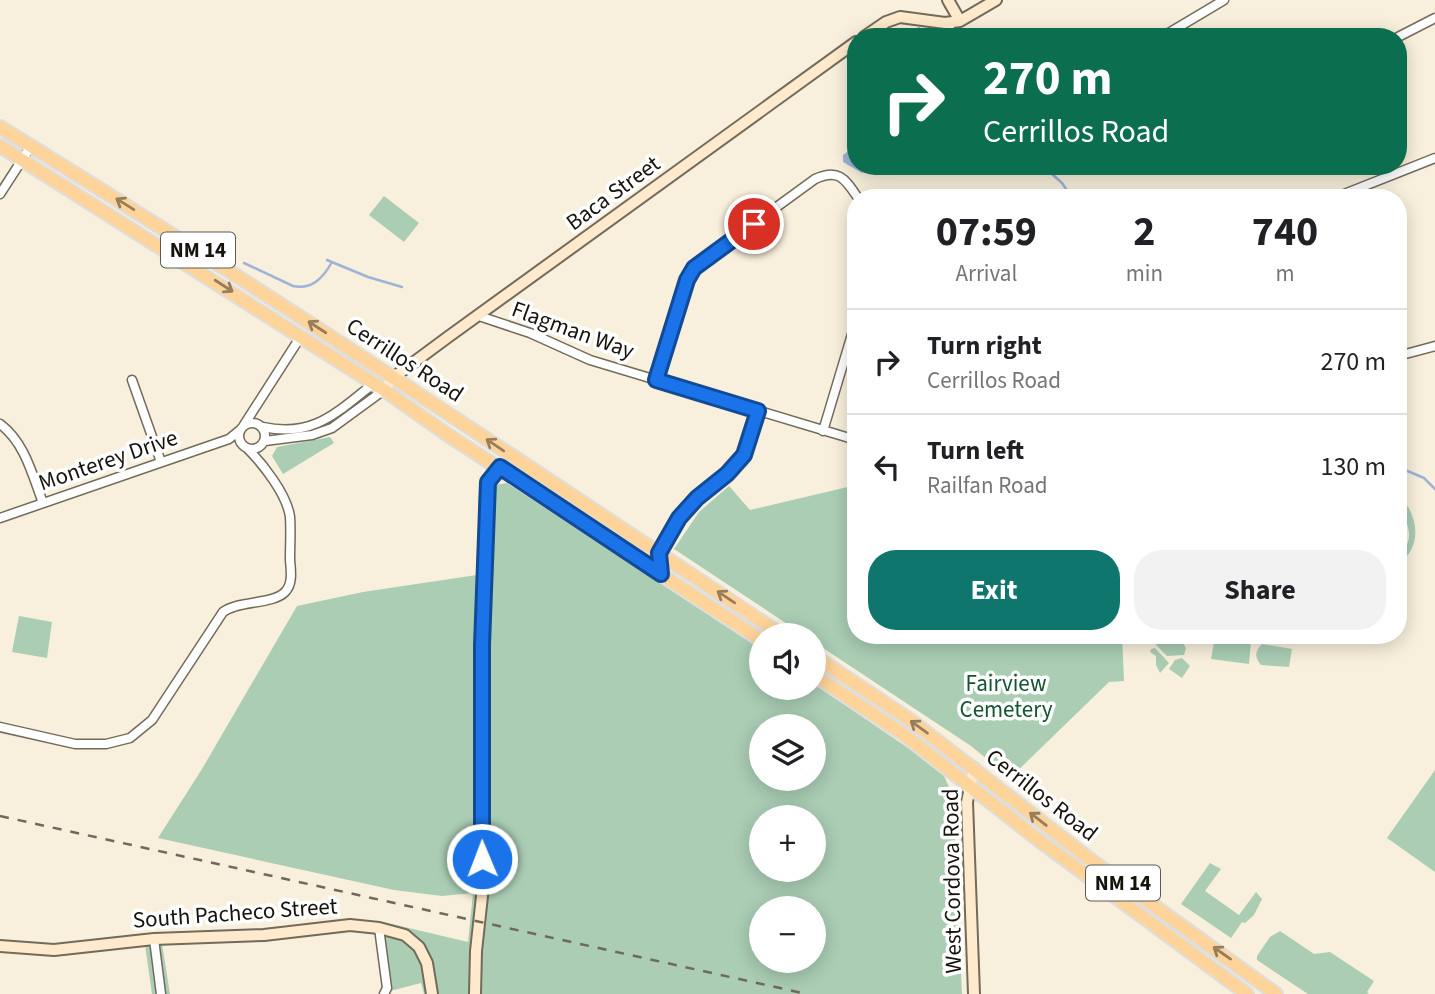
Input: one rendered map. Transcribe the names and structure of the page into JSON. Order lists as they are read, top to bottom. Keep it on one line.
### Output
{"streets":{"main road":["NM 14","Cerrillos Road"],"street":["Baca Street","Flagman Way","Monterey Drive","West Cordova Road","South Pacheco Street"]},"crossings":[["Baca Street","Flagman Way"],["Baca Street","Cerrillos Road"],["Cerrillos Road","Monterey Drive"],["Cerrillos Road","West Cordova Road"]],"parks":["Fairview Cemetery"],"page":{"turn":["270 m","Cerrillos Road"],"eta":["07:59","Arrival","2","min","740","m"],"list":[{"name":"Turn right","note":"Cerrillos Road","value":"270 m"},{"name":"Turn left","note":"Railfan Road","value":"130 m"}],"buttons":["Exit","Share"],"map_buttons":["+","−"]}}
